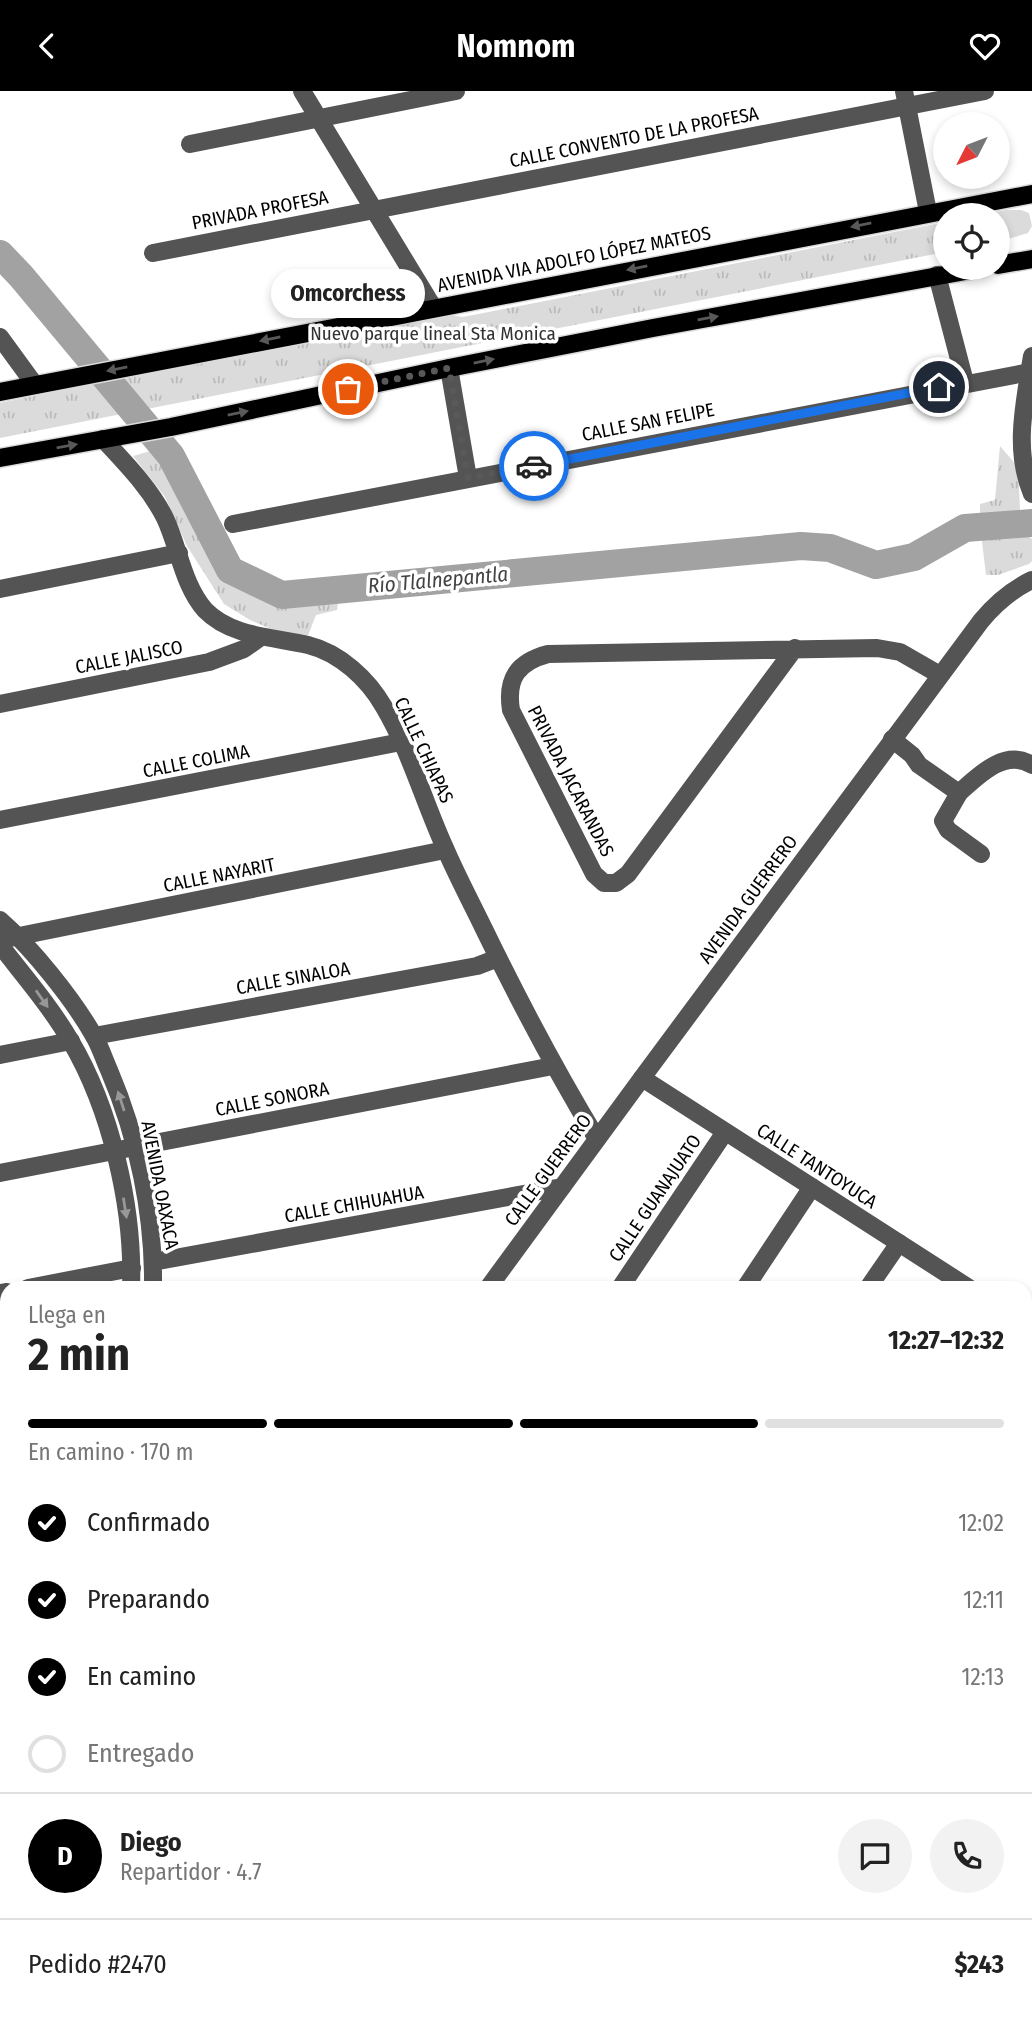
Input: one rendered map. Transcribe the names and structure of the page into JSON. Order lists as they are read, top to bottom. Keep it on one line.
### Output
{"streets":{"main road":["AVENIDA VIA ADOLFO LÓPEZ MATEOS"],"street":["CALLE CONVENTO DE LA PROFESA","PRIVADA PROFESA","CALLE SAN FELIPE","CALLE JALISCO","CALLE CHIAPAS","CALLE COLIMA","PRIVADA JACARANDAS","CALLE NAYARIT","AVENIDA GUERRERO","CALLE SINALOA","CALLE SONORA","CALLE TANTOYUCA","CALLE GUERRERO","AVENIDA OAXACA","CALLE GUANAJUATO","CALLE CHIHUAHUA"]},"crossings":[["CALLE CONVENTO DE LA PROFESA","PRIVADA PROFESA"],["CALLE JALISCO","CALLE CHIAPAS"],["CALLE CHIAPAS","CALLE COLIMA"],["CALLE CHIAPAS","CALLE NAYARIT"],["CALLE CHIAPAS","CALLE SINALOA"],["CALLE CHIAPAS","CALLE SONORA"],["CALLE CHIAPAS","CALLE GUERRERO"],["PRIVADA JACARANDAS","AVENIDA GUERRERO"],["CALLE NAYARIT","AVENIDA OAXACA"],["AVENIDA GUERRERO","CALLE TANTOYUCA"],["AVENIDA GUERRERO","CALLE GUERRERO"],["CALLE SINALOA","AVENIDA OAXACA"],["CALLE SONORA","AVENIDA OAXACA"],["CALLE TANTOYUCA","CALLE GUERRERO"],["CALLE TANTOYUCA","CALLE GUANAJUATO"],["CALLE GUERRERO","CALLE CHIHUAHUA"],["AVENIDA OAXACA","CALLE CHIHUAHUA"]],"water":["Río Tlalnepantla"],"parks":["Nuevo parque lineal Sta Monica"],"places":["Omcorchess"],"north":"bottom left","page":{"header":"Nomnom","bubble":"Omcorchess","heading":["2 min","Llega en","12:27–12:32"],"panel":["Diego","Repartidor · 4.7","Pedido #2470","$243"],"bar":"En camino · 170 m","list":[["Confirmado","12:02"],["Preparando","12:11"],["En camino","12:13"],"Entregado"],"round":"D"}}
